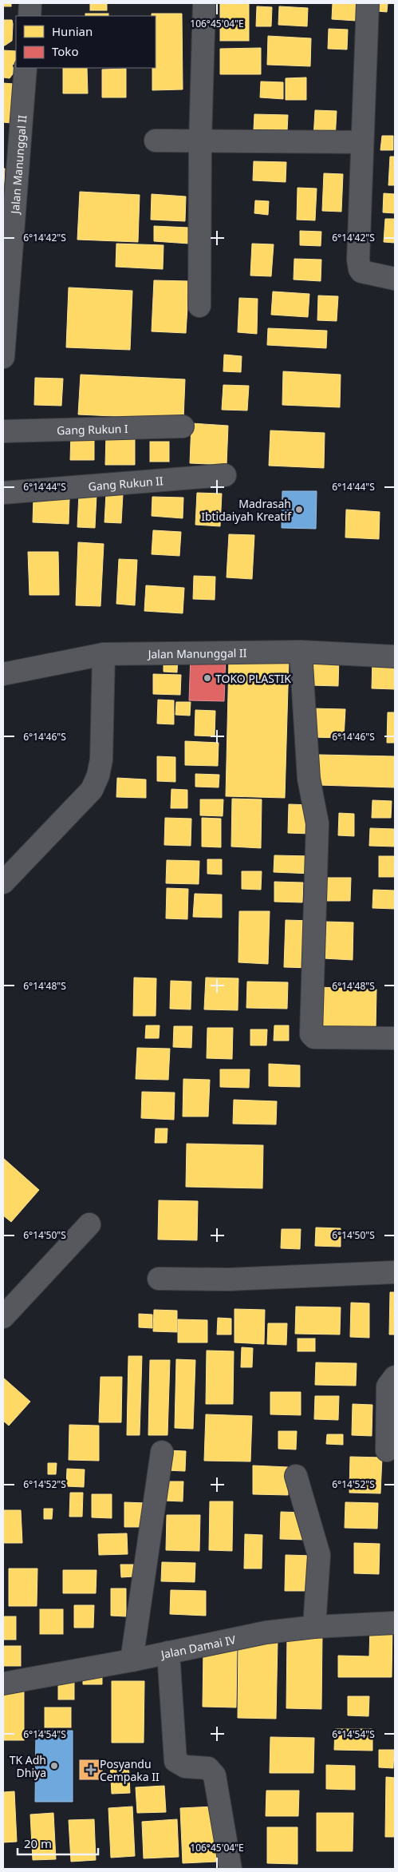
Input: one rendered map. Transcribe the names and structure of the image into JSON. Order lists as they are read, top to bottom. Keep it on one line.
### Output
{"streets":{"street":["Jalan Manunggal II","Gang Rukun I","Gang Rukun II","Jalan Damai IV"]},"places":{"other":["Madrasah Ibtidaiyah Kreatif","TOKO PLASTIK","TK Adh Dhiya"],"health":["Posyandu Cempaka II"]},"legend":["Hunian","Toko"],"scale_bar":"20 m","coordinates":["106°45'04\"E","6°14'42\"S","6°14'44\"S","6°14'46\"S","6°14'48\"S","6°14'50\"S","6°14'52\"S","6°14'54\"S"]}
